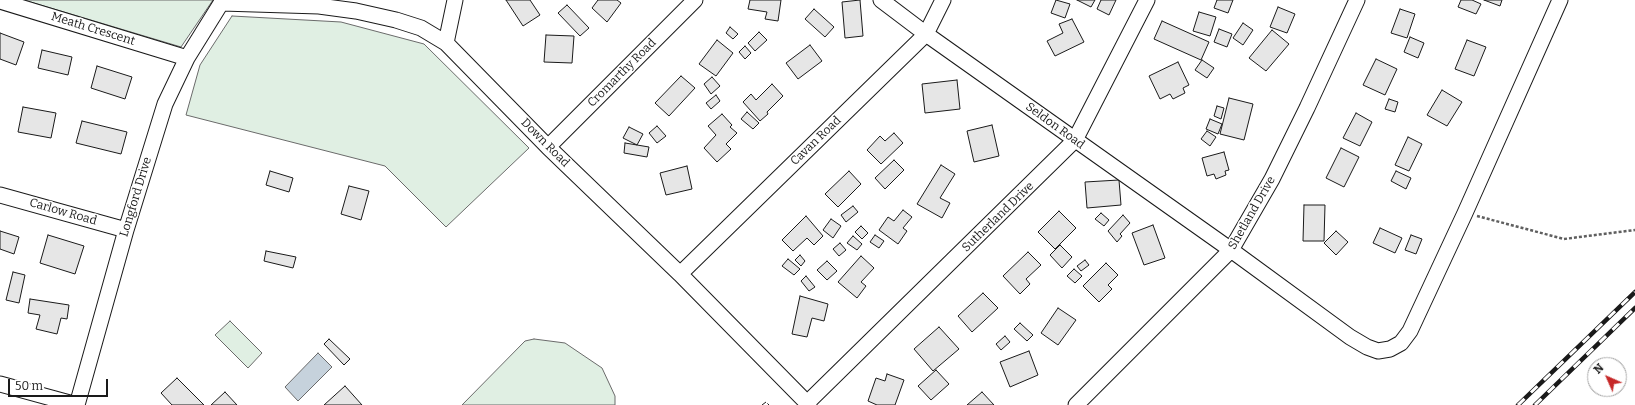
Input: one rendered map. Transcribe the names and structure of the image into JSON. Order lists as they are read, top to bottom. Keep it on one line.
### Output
{"streets":{"street":["Meath Crescent","Cromarthy Road","Seldon Road","Cavan Road","Down Road","Longford Drive","Carlow Road","Shetland Drive","Sutherland Drive"]},"crossings":[["Meath Crescent","Longford Drive"],["Cromarthy Road","Down Road"],["Seldon Road","Cavan Road"],["Seldon Road","Shetland Drive"],["Seldon Road","Sutherland Drive"],["Cavan Road","Down Road"],["Down Road","Longford Drive"],["Down Road","Sutherland Drive"],["Longford Drive","Carlow Road"]],"scale_bar":"50 m","north":"top left"}
